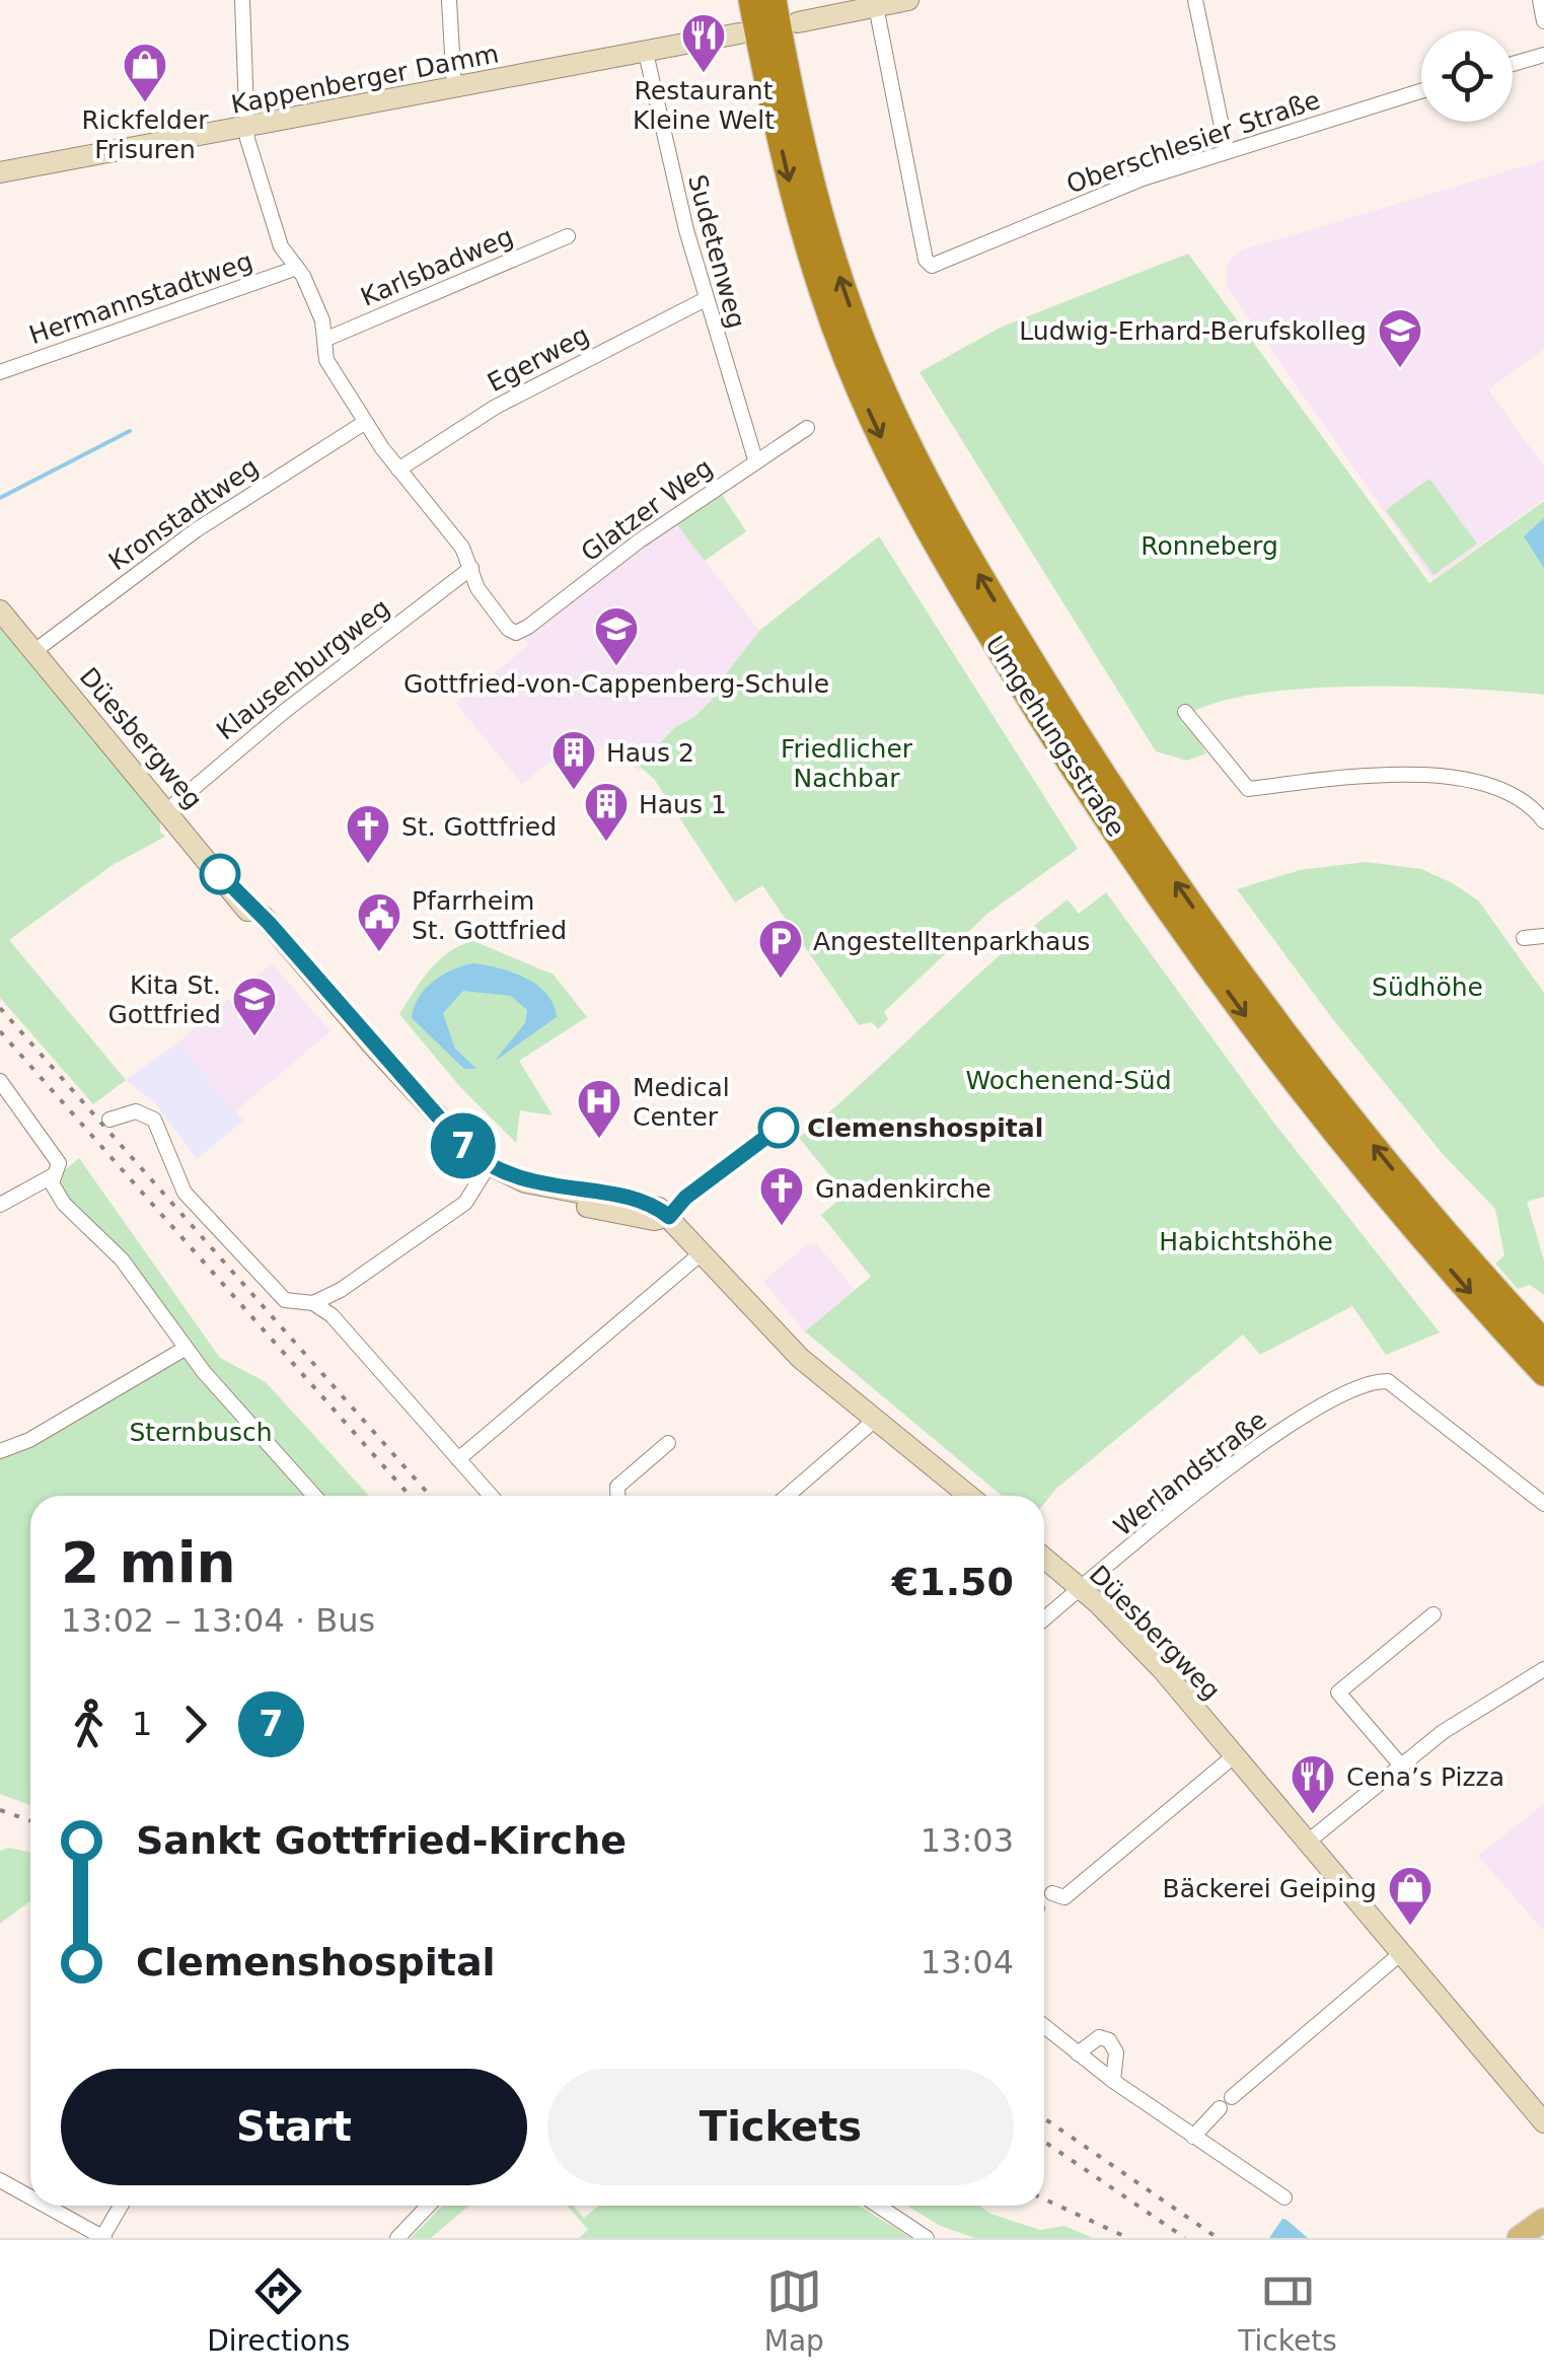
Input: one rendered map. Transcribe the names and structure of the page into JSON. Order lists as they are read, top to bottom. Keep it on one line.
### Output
{"streets":{"highway":["Umgehungsstraße"],"street":["Kappenberger Damm","Oberschlesier Straße","Sudetenweg","Karlsbadweg","Hermannstadtweg","Egerweg","Glatzer Weg","Kronstadtweg","Klausenburgweg","Düesbergweg","Werlandstraße"]},"crossings":[["Kappenberger Damm","Sudetenweg"],["Sudetenweg","Egerweg"],["Sudetenweg","Glatzer Weg"],["Glatzer Weg","Klausenburgweg"],["Kronstadtweg","Düesbergweg"],["Klausenburgweg","Düesbergweg"],["Düesbergweg","Werlandstraße"]],"parks":["Ronneberg","Friedlicher Nachbar","Südhöhe","Wochenend-Süd","Habichtshöhe","Sternbusch"],"places":{"restaurant":["Restaurant Kleine Welt","Cena’s Pizza"],"shop":["Rickfelder Frisuren","Bäckerei Geiping"],"school or university":["Ludwig-Erhard-Berufskolleg","Gottfried-von-Cappenberg-Schule","Kita St. Gottfried"],"building":["Haus 2","Haus 1"],"church":["St. Gottfried","Gnadenkirche"],"public building":["Pfarrheim St. Gottfried"],"parking":["Angestelltenparkhaus"],"other":["Clemenshospital"],"hospital":["Medical Center"]},"lines":["bus line 7"],"page":{"on_map":"7","heading":["2 min","13:02 – 13:04 · Bus","€1.50"],"legs":["1","7"],"list":[{"name":"Sankt Gottfried-Kirche","value":"13:03"},{"name":"Clemenshospital","value":"13:04"}],"buttons":["Start","Tickets"],"tabs":["Directions","Map","Tickets"]}}
